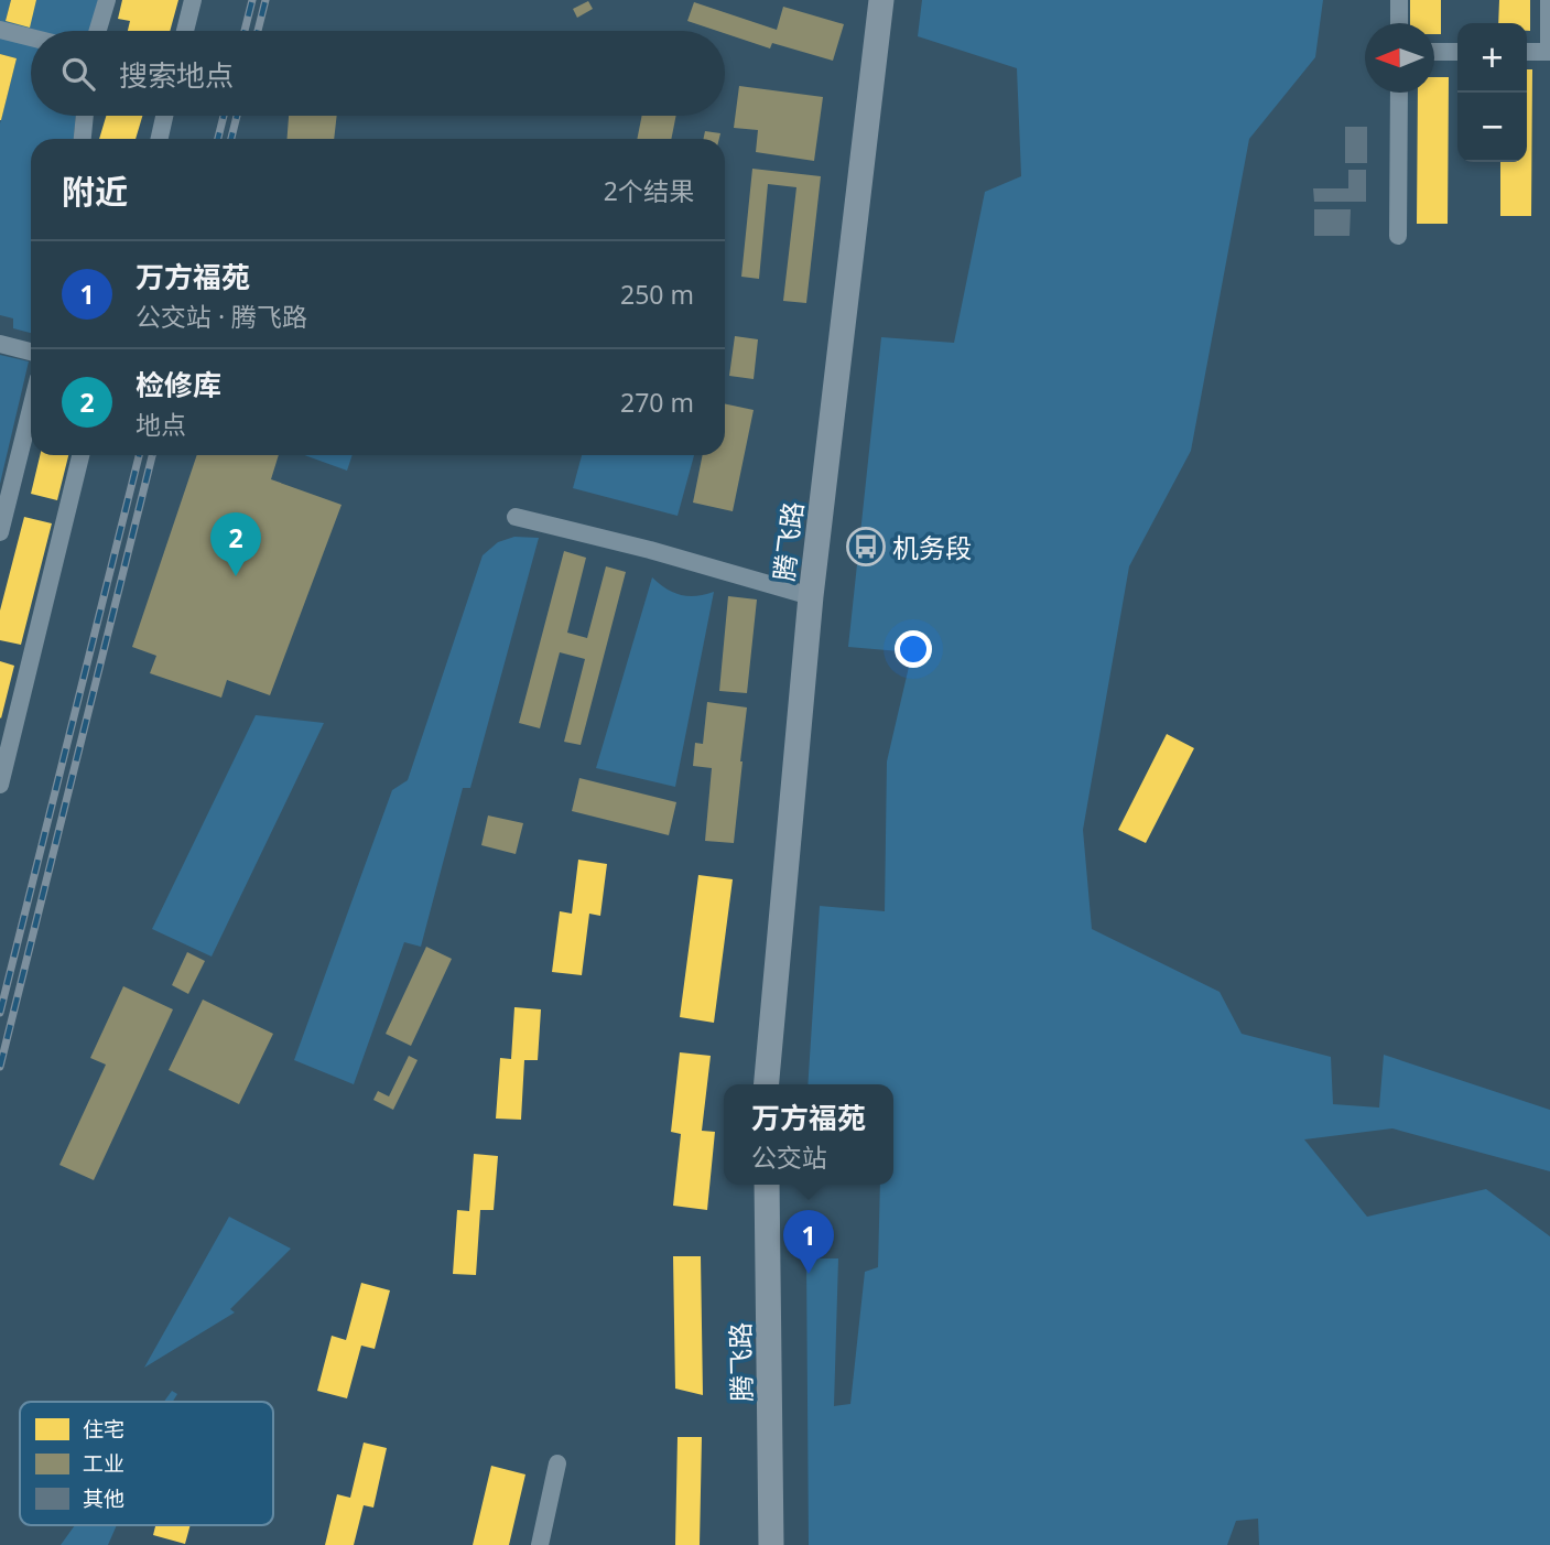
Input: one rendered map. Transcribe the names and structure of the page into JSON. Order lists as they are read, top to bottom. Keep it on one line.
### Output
{"streets":{"street":["腾飞路"]},"places":{"bus stop":["机务段"]},"legend":["住宅","工业","其他"],"north":"left","page":{"map_buttons":["+","−"],"search":"搜索地点","heading":["附近","2个结果"],"list":[{"mark":"1","name":"万方福苑","note":"公交站 · 腾飞路","value":"250 m"},{"mark":"2","name":"检修库","note":"地点","value":"270 m"}],"pins":["2","1"],"popup":["万方福苑","公交站"]}}
